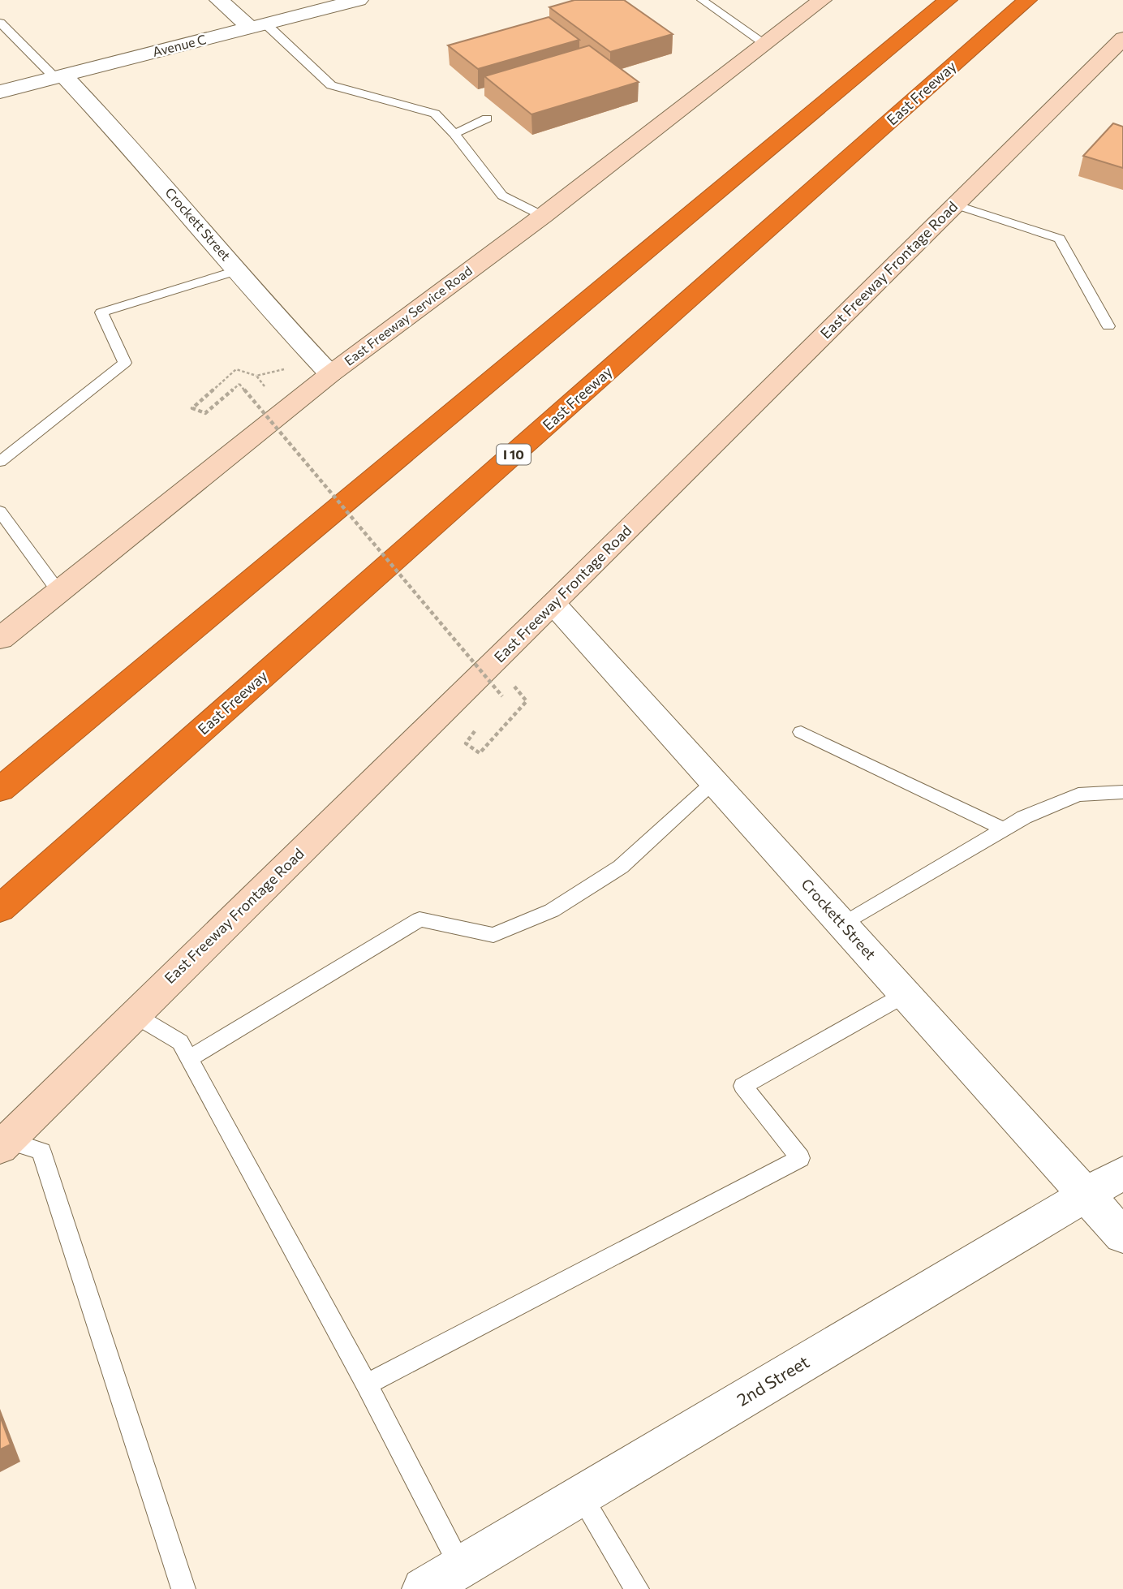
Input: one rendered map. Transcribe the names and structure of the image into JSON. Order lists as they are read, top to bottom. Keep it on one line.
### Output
{"streets":{"highway":["East Freeway","I 10"],"main road":["East Freeway Frontage Road","East Freeway Service Road"],"street":["Avenue C","Crockett Street","2nd Street"]},"crossings":[["Avenue C","Crockett Street"],["Crockett Street","East Freeway Frontage Road"],["Crockett Street","East Freeway Service Road"],["Crockett Street","2nd Street"]]}
